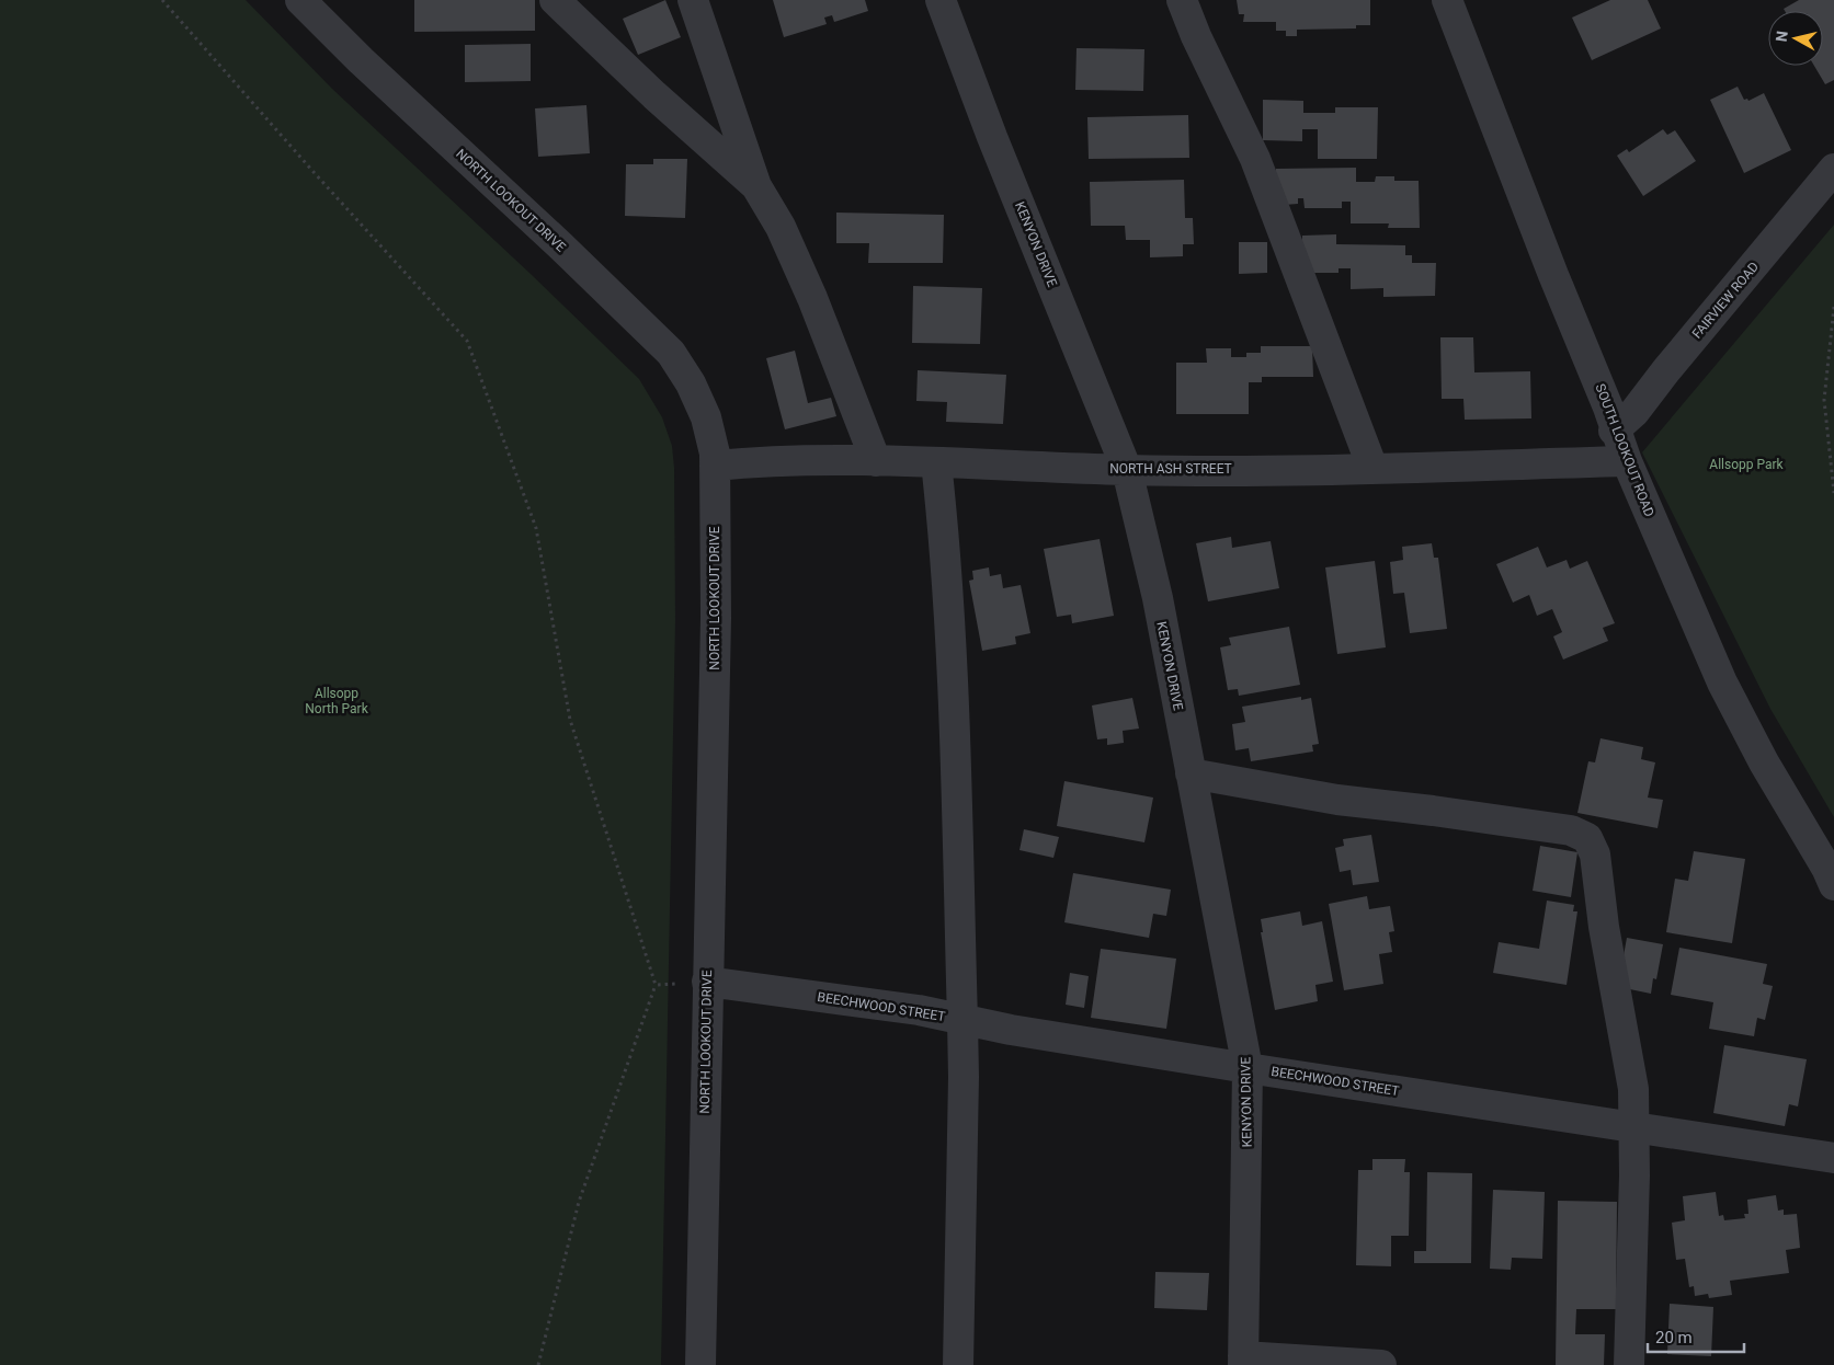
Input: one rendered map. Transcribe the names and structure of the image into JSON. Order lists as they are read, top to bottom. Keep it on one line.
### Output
{"streets":{"street":["NORTH LOOKOUT DRIVE","KENYON DRIVE","FAIRVIEW ROAD","SOUTH LOOKOUT ROAD","NORTH ASH STREET","BEECHWOOD STREET"]},"crossings":[["NORTH LOOKOUT DRIVE","NORTH ASH STREET"],["NORTH LOOKOUT DRIVE","BEECHWOOD STREET"],["KENYON DRIVE","NORTH ASH STREET"],["KENYON DRIVE","BEECHWOOD STREET"],["FAIRVIEW ROAD","SOUTH LOOKOUT ROAD"],["SOUTH LOOKOUT ROAD","NORTH ASH STREET"]],"parks":["Allsopp Park","Allsopp North Park"],"scale_bar":"20 m","north":"left"}
